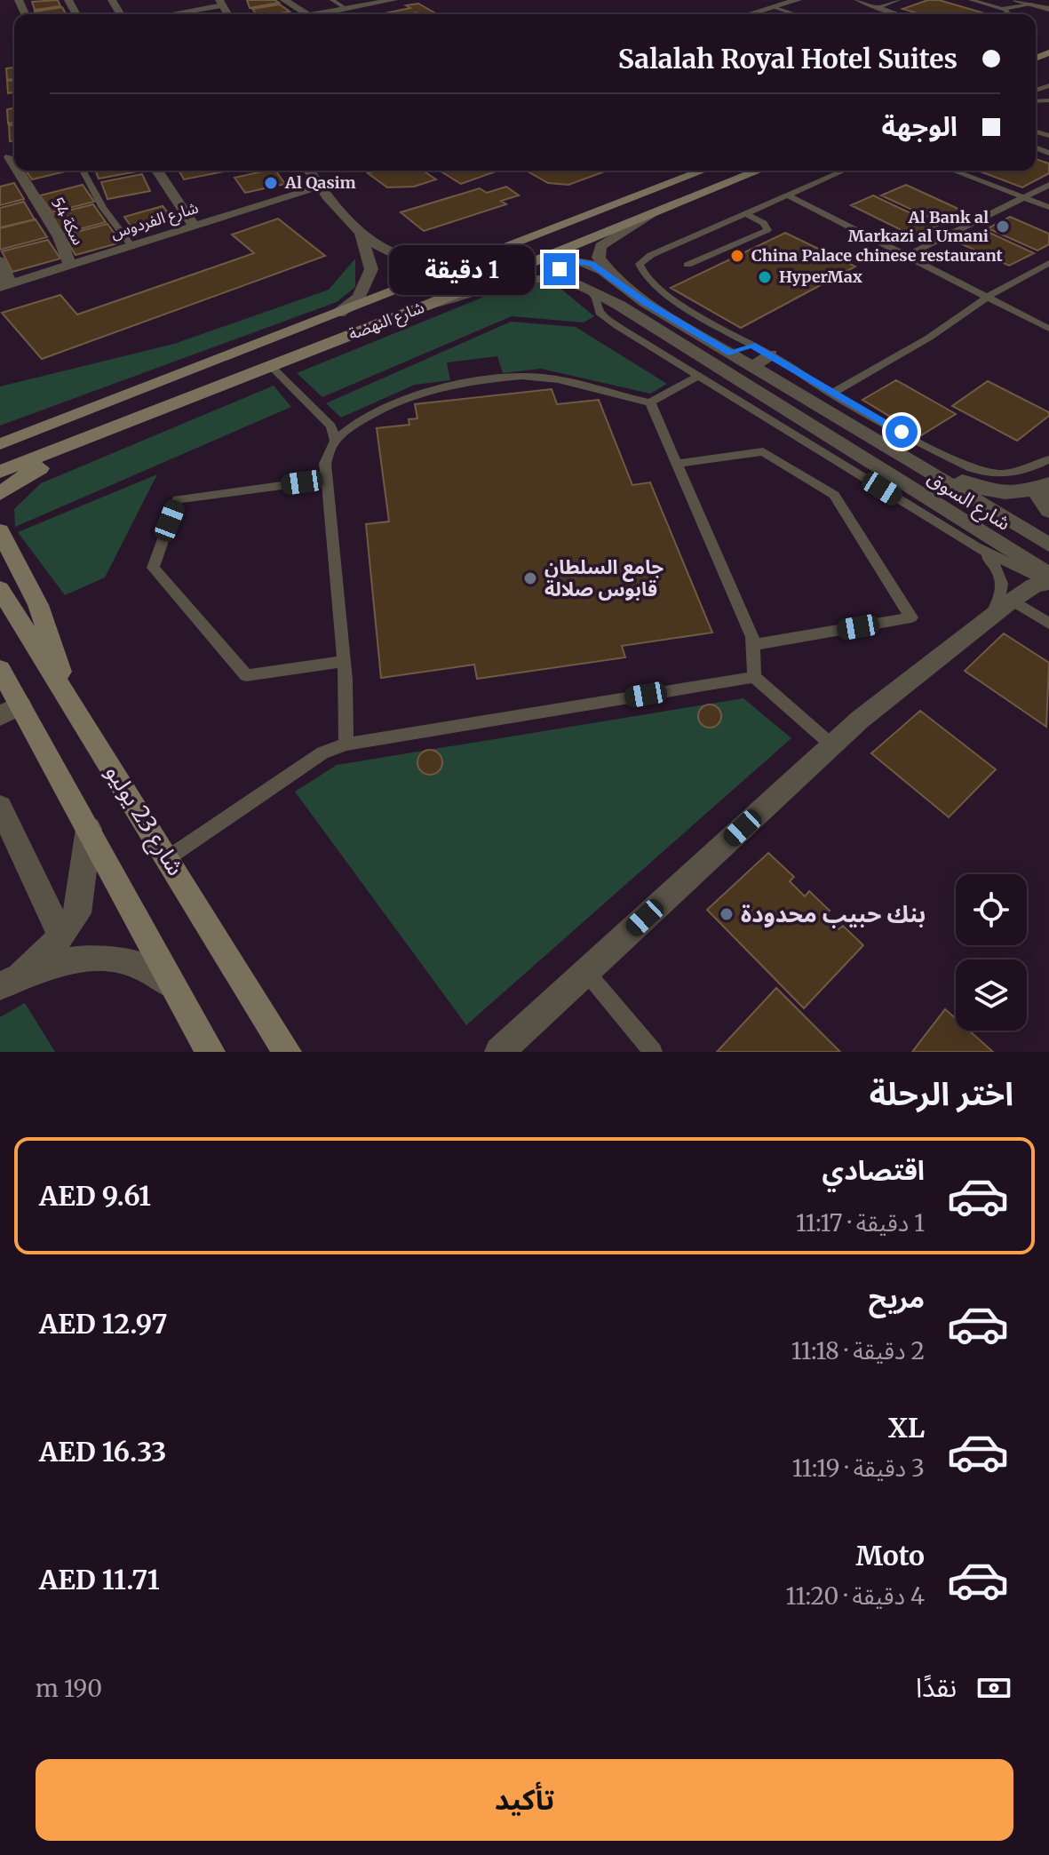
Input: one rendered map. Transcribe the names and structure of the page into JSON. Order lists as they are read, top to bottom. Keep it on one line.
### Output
{"streets":{"main road":["شارع النهضة","شارع 23 يوليو"],"street":["شارع الفردوس","سكة 54","شارع السوق"]},"crossings":[["شارع الفردوس","سكة 54"],["شارع النهضة","شارع السوق"]],"places":["Al Qasim","Al Bank al Markazi al Umani","China Palace chinese restaurant","HyperMax","جامع السلطان قابوس صلالة","بنك حبيب محدودة"],"page":{"banner":["Salalah Royal Hotel Suites","الوجهة"],"bubble":"1 دقيقة","heading":"اختر الرحلة","list":[{"name":"اقتصادي","note":"1 دقيقة · 11:17","value":"AED 9.61"},{"name":"مريح","note":"2 دقيقة · 11:18","value":"AED 12.97"},{"name":"XL","note":"3 دقيقة · 11:19","value":"AED 16.33"},{"name":"Moto","note":"4 دقيقة · 11:20","value":"AED 11.71"}],"pay":["نقدًا","190 m"],"buttons":"تأكيد"}}
